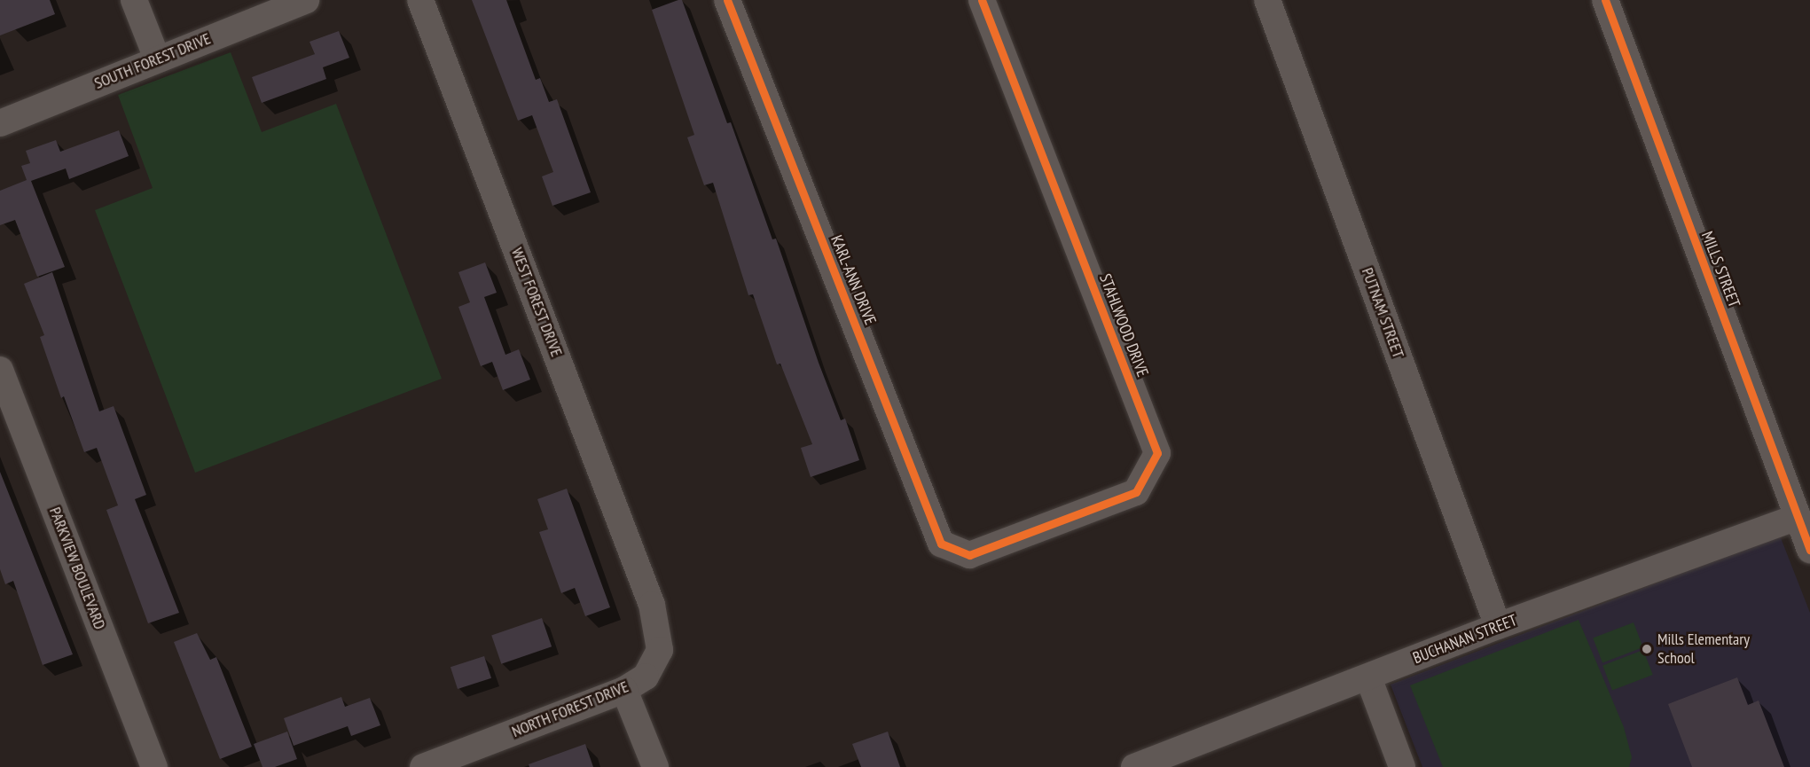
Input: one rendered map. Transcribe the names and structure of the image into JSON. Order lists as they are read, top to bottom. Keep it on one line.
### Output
{"streets":{"street":["SOUTH FOREST DRIVE","MILLS STREET","KARL-ANN DRIVE","WEST FOREST DRIVE","PUTNAM STREET","STAHLWOOD DRIVE","PARKVIEW BOULEVARD","BUCHANAN STREET","NORTH FOREST DRIVE"]},"crossings":[["MILLS STREET","BUCHANAN STREET"],["KARL-ANN DRIVE","STAHLWOOD DRIVE"],["WEST FOREST DRIVE","NORTH FOREST DRIVE"],["PUTNAM STREET","BUCHANAN STREET"]],"places":["Mills Elementary School"]}
